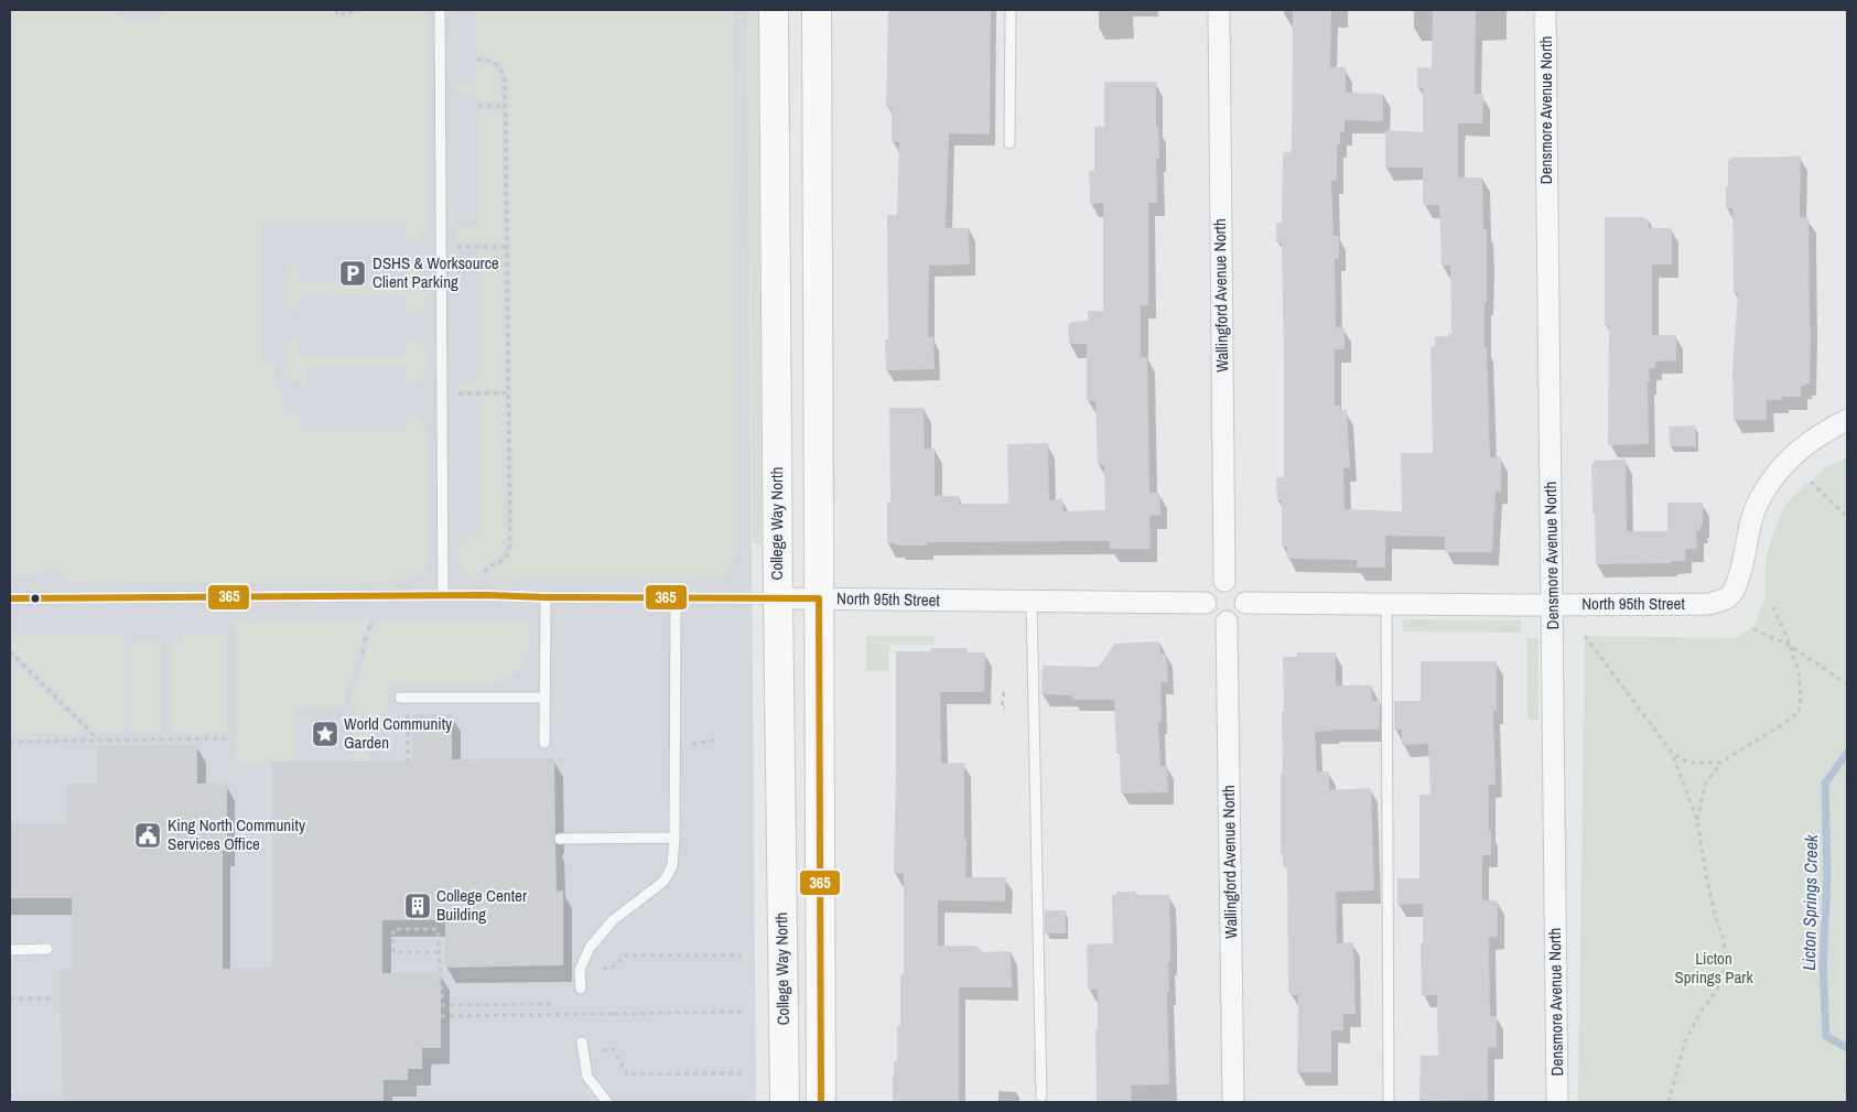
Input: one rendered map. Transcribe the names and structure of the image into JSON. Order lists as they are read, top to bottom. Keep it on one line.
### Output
{"streets":{"street":["Densmore Avenue North","Wallingford Avenue North","College Way North","North 95th Street"]},"crossings":[["Densmore Avenue North","North 95th Street"],["Wallingford Avenue North","North 95th Street"],["College Way North","North 95th Street"]],"water":["Licton Springs Creek"],"parks":["Licton Springs Park"],"places":{"parking":["DSHS & Worksource Client Parking"],"place":["World Community Garden"],"public building":["King North Community Services Office"],"building":["College Center Building"]},"lines":["transit line 365"]}
